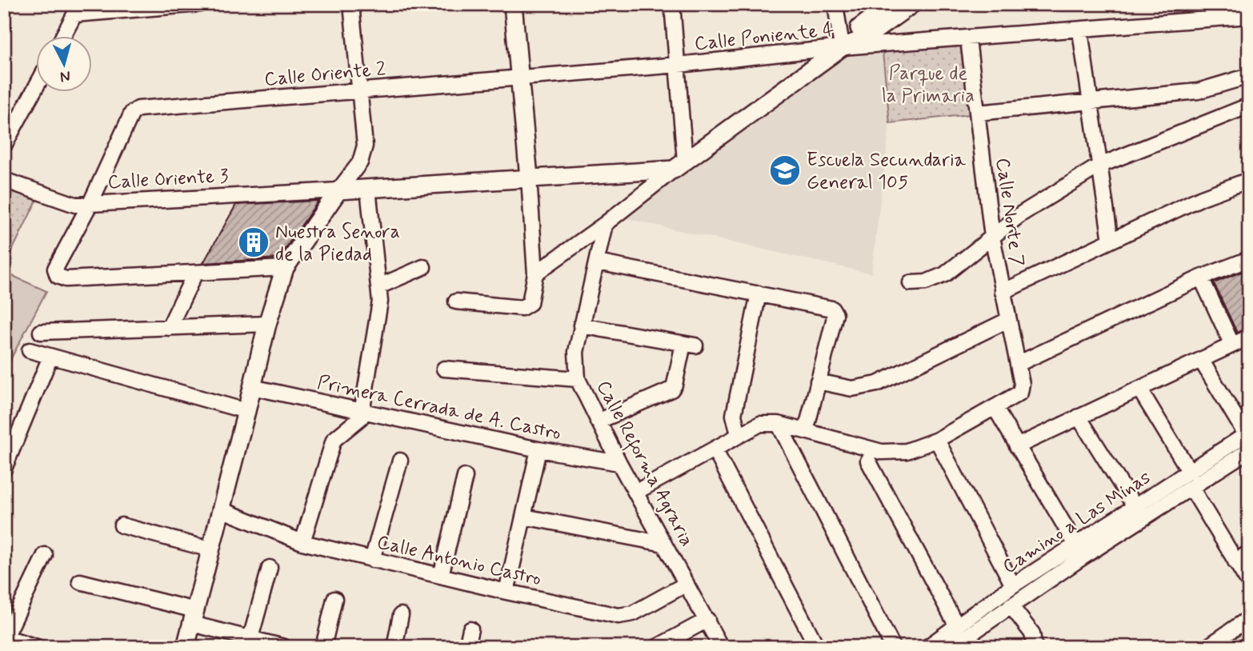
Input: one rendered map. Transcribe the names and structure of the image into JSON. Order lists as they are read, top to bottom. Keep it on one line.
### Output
{"streets":{"street":["Calle Poniente 4","Calle Oriente 2","Calle Oriente 3","Calle Norte 7","Primera Cerrada de A. Castro","Calle Reforma Agraria","Camino a Las Minas","Calle Antonio Castro"]},"crossings":[["Calle Poniente 4","Calle Oriente 2"],["Calle Poniente 4","Calle Norte 7"],["Calle Oriente 2","Calle Oriente 3"],["Primera Cerrada de A. Castro","Calle Reforma Agraria"],["Calle Reforma Agraria","Calle Antonio Castro"]],"parks":["Parque de la Primaria"],"places":{"school or university":["Escuela Secundaria General 105"],"building":["Nuestra Senora de la Piedad"]},"north":"bottom"}
